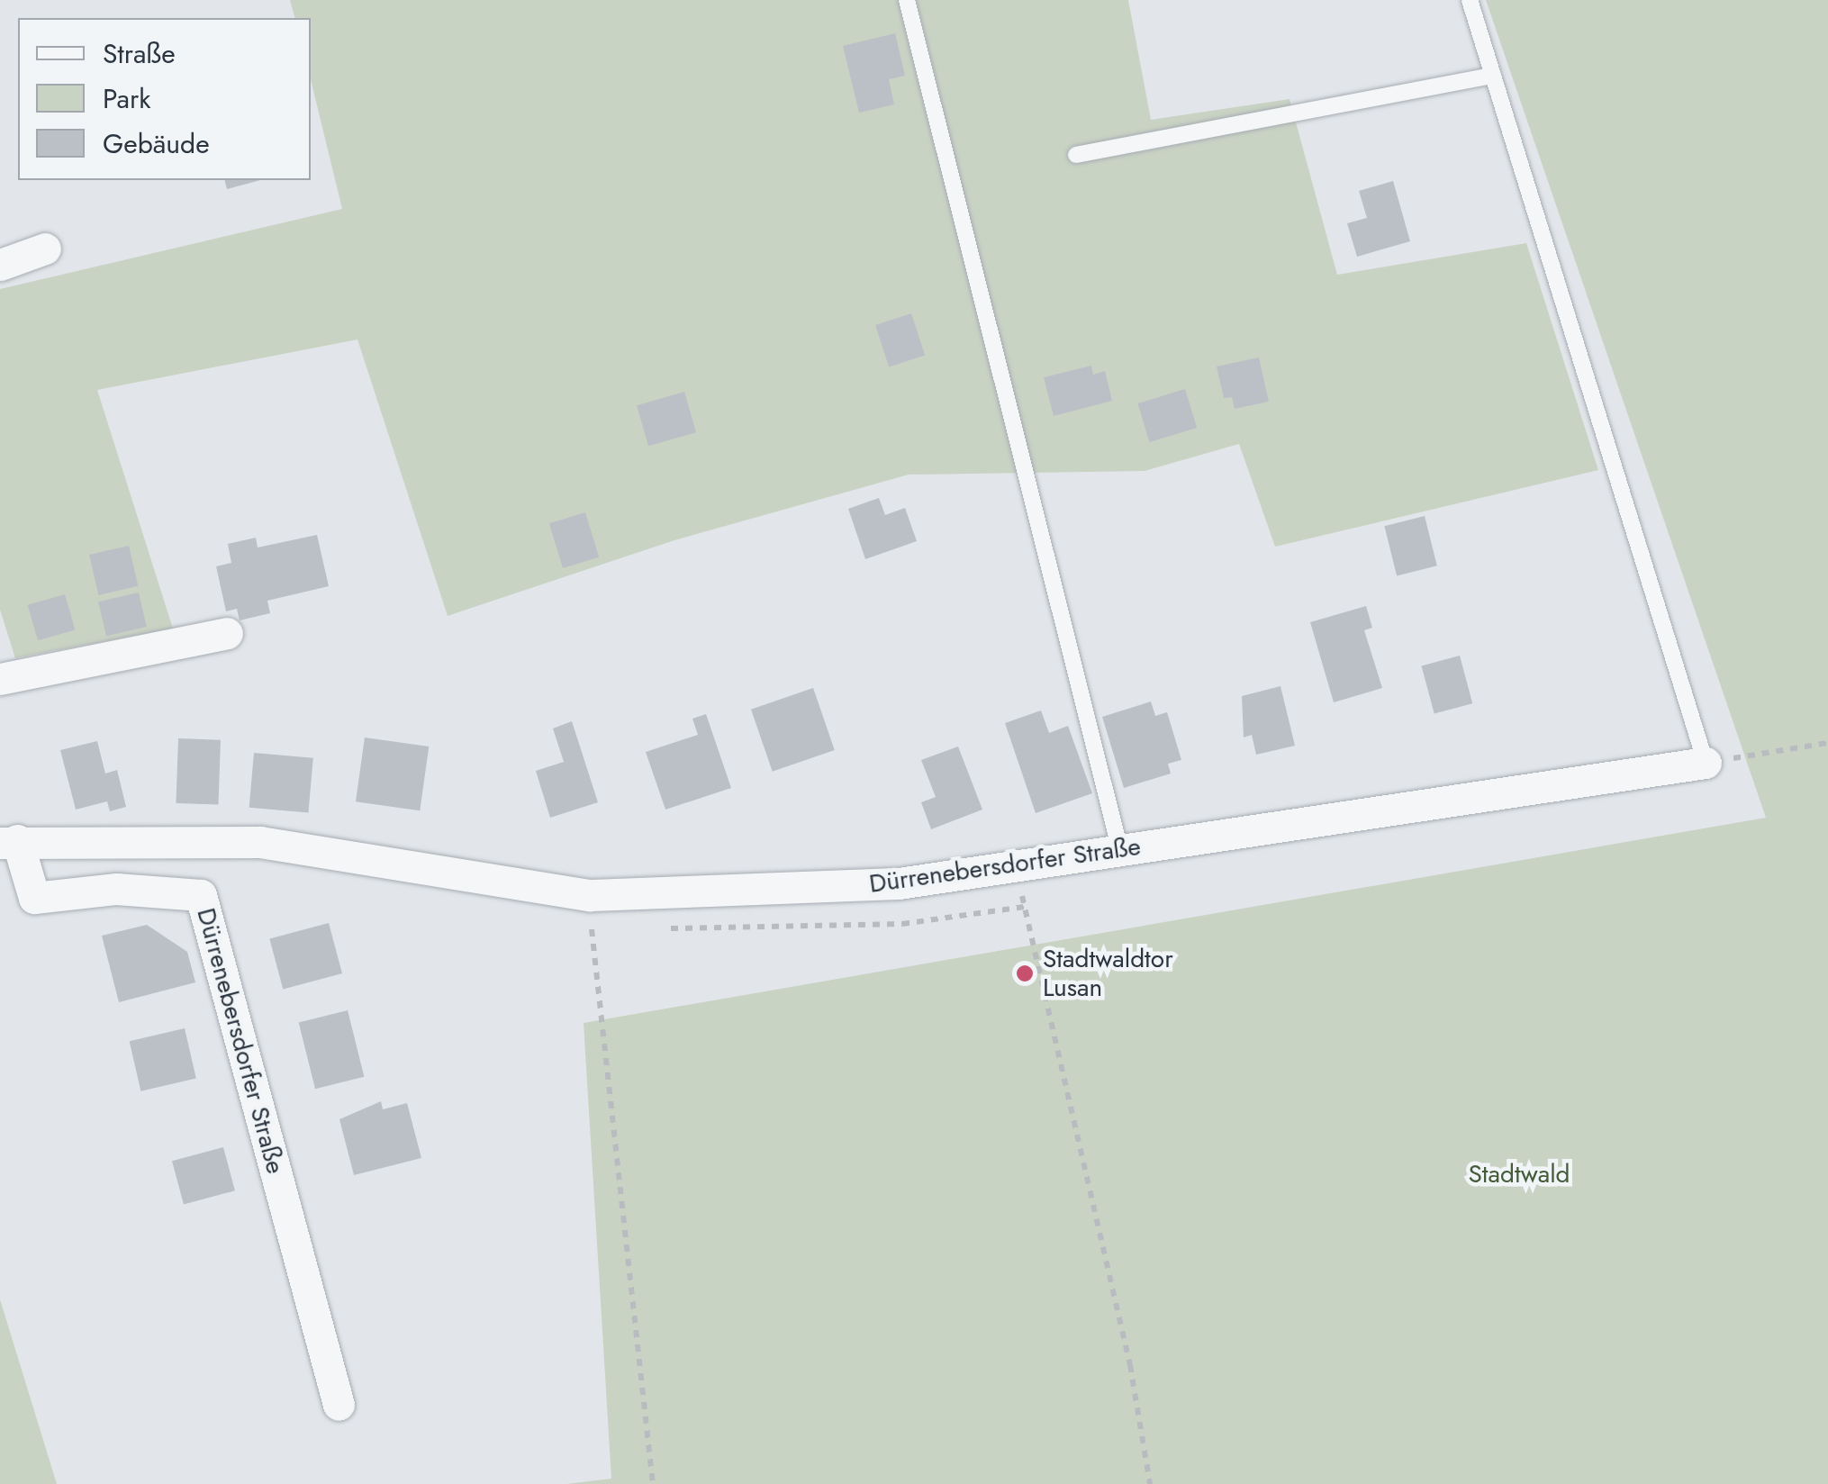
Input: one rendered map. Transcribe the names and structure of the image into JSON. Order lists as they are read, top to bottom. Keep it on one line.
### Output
{"streets":{"street":["Dürrenebersdorfer Straße"]},"parks":["Stadtwald"],"places":["Stadtwaldtor Lusan"],"legend":["Straße","Park","Gebäude"]}
